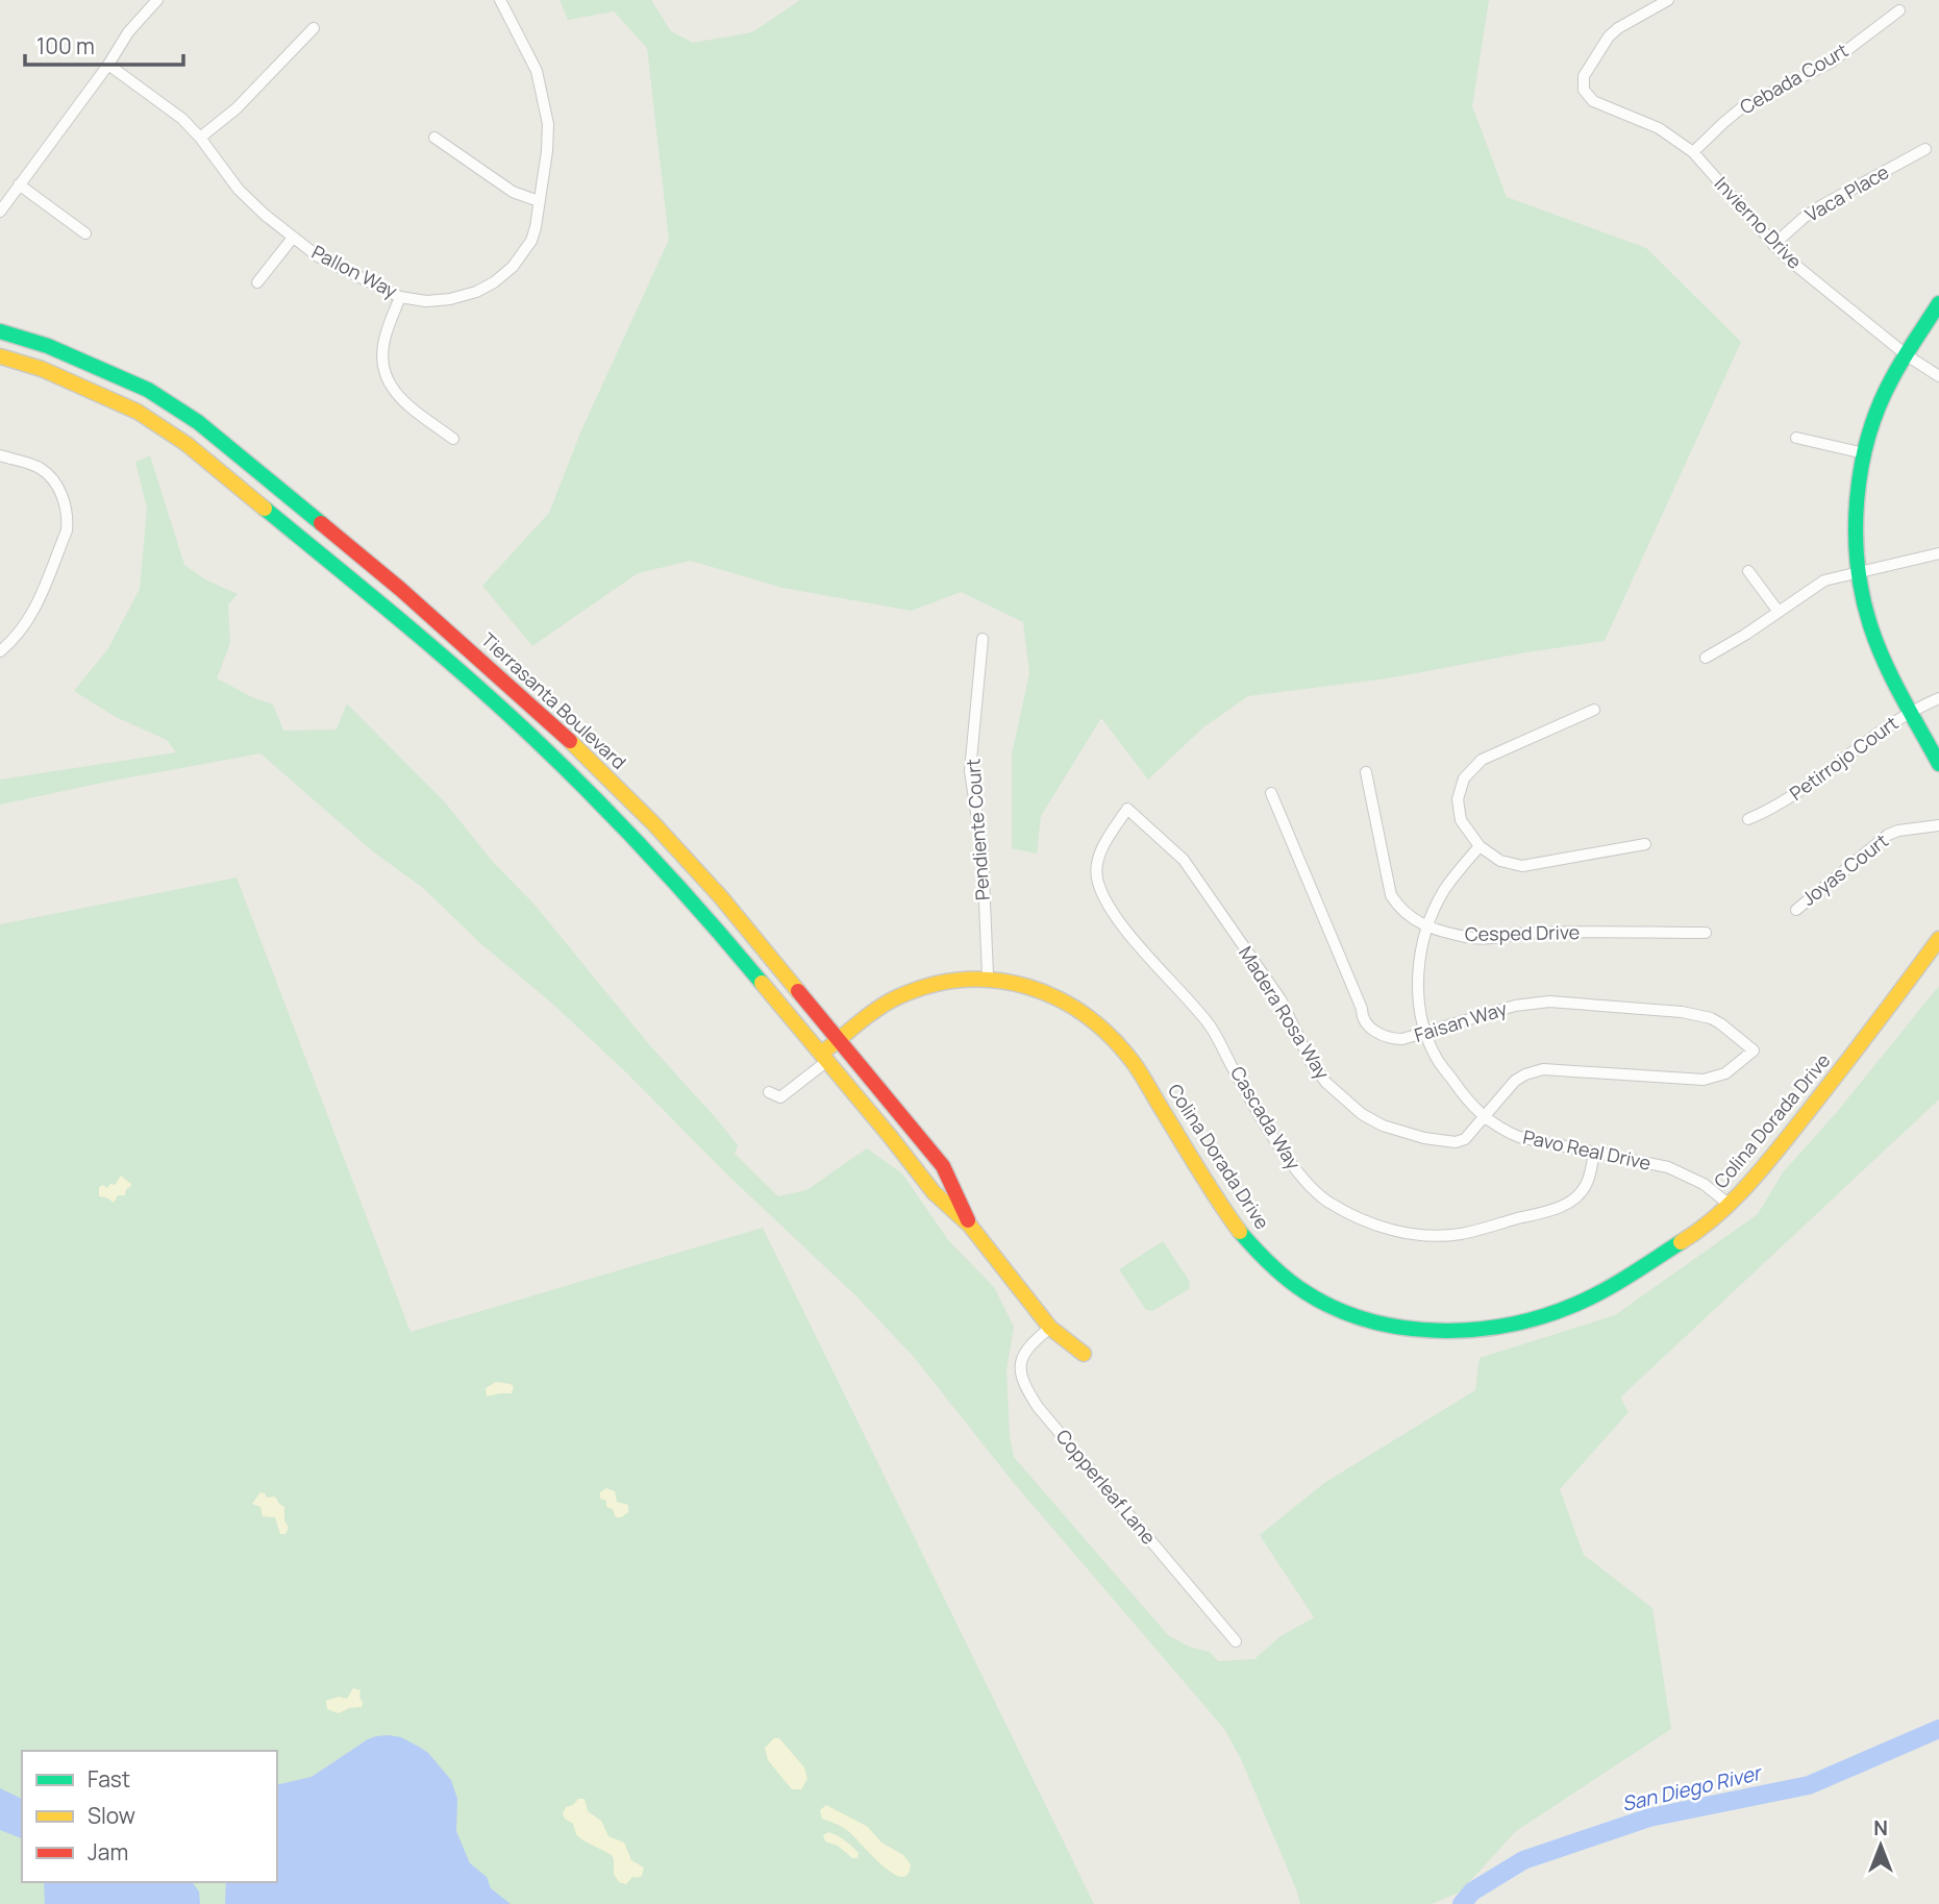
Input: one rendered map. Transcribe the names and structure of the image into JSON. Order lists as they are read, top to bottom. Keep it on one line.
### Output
{"streets":{"street":["Cebada Court","Vaca Place","Invierno Drive","Pallon Way","Tierrasanta Boulevard","Petirrojo Court","Pendiente Court","Joyas Court","Cesped Drive","Madera Rosa Way","Faisan Way","Cascada Way","Colina Dorada Drive","Pavo Real Drive","Copperleaf Lane"]},"crossings":[["Cebada Court","Invierno Drive"],["Vaca Place","Invierno Drive"],["Tierrasanta Boulevard","Colina Dorada Drive"],["Tierrasanta Boulevard","Copperleaf Lane"],["Pendiente Court","Colina Dorada Drive"],["Cesped Drive","Pavo Real Drive"],["Madera Rosa Way","Faisan Way"],["Madera Rosa Way","Cascada Way"],["Madera Rosa Way","Pavo Real Drive"],["Faisan Way","Pavo Real Drive"],["Cascada Way","Pavo Real Drive"],["Colina Dorada Drive","Pavo Real Drive"]],"water":["San Diego River"],"legend":["Fast","Slow","Jam"],"scale_bar":"100 m","north":"top"}
